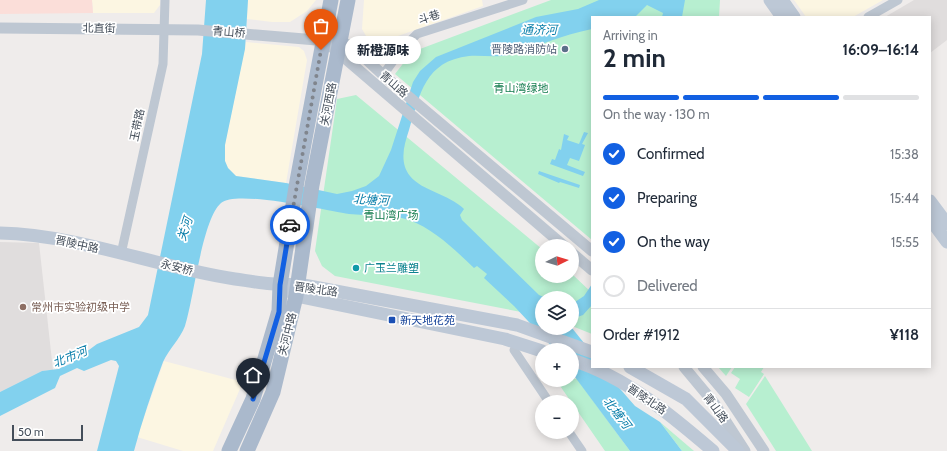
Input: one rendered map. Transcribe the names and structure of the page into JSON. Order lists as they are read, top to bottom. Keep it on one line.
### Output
{"streets":{"main road":["关河西路","晋陵中路","永安桥","晋陵北路","关河中路"],"street":["斗巷","北直街","青山桥","青山路","玉带路"]},"crossings":[["斗巷","青山路"],["北直街","青山桥"],["北直街","玉带路"],["青山桥","青山路"],["青山桥","关河西路"],["青山路","关河西路"],["关河西路","关河中路"],["玉带路","晋陵中路"],["晋陵中路","永安桥"],["永安桥","晋陵北路"],["永安桥","关河中路"],["晋陵北路","关河中路"]],"water":["通济河","北塘河","关河","北市河"],"parks":["青山湾绿地","青山湾广场"],"places":{"other":["晋陵路消防站","新橙源味","广玉兰雕塑","常州市实验初级中学"],"transit":["新天地花苑"]},"scale_bar":"50 m","north":"right","page":{"heading":["2 min","Arriving in","16:09–16:14"],"panel":["Order #1912","¥118"],"bubble":"新橙源味","bar":"On the way · 130 m","list":[["Confirmed","15:38"],["Preparing","15:44"],["On the way","15:55"],"Delivered"],"map_buttons":["+","−"],"scale":"50 m"}}
